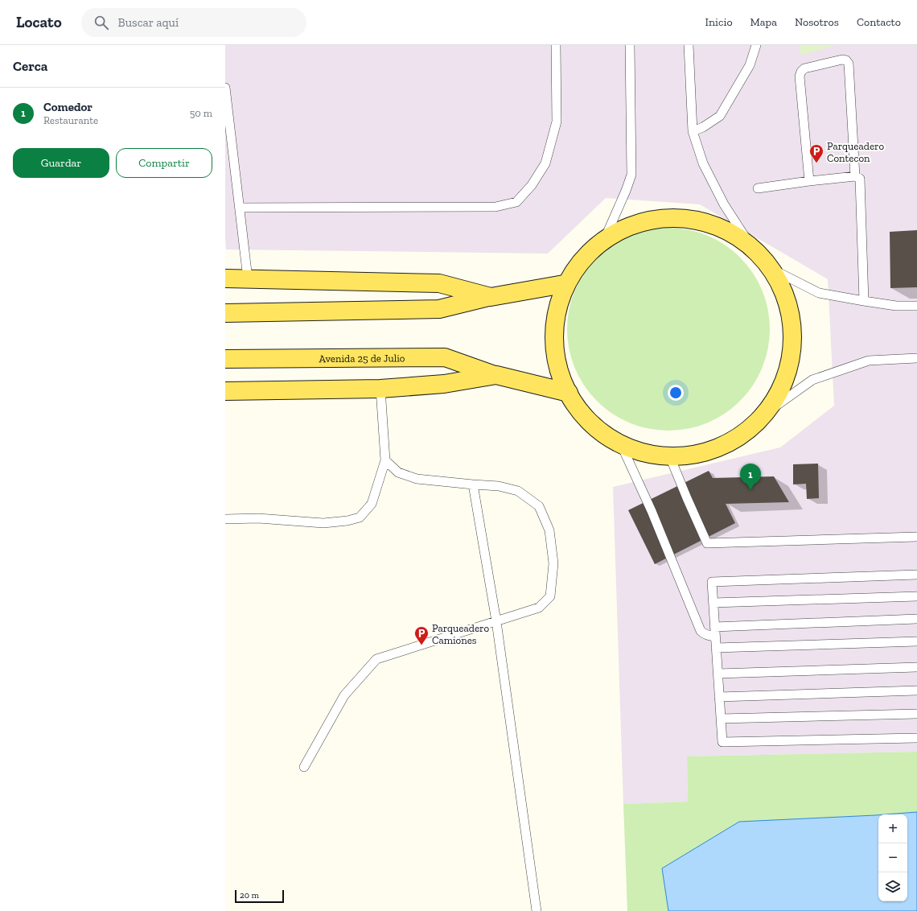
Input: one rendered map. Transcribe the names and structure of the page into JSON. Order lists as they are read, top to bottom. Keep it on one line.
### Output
{"streets":{"main road":["Avenida 25 de Julio"]},"places":{"parking":["Parqueadero Contecon","Parqueadero Camiones"]},"scale_bar":"20 m","page":{"header":"Locato","search":"Buscar aquí","nav":["Inicio","Mapa","Nosotros","Contacto"],"heading":"Cerca","list":[{"mark":"1","name":"Comedor","note":"Restaurante","value":"50 m"}],"buttons":["Guardar","Compartir"],"pins":"1","map_buttons":["+","−"],"scale":"20 m"}}
